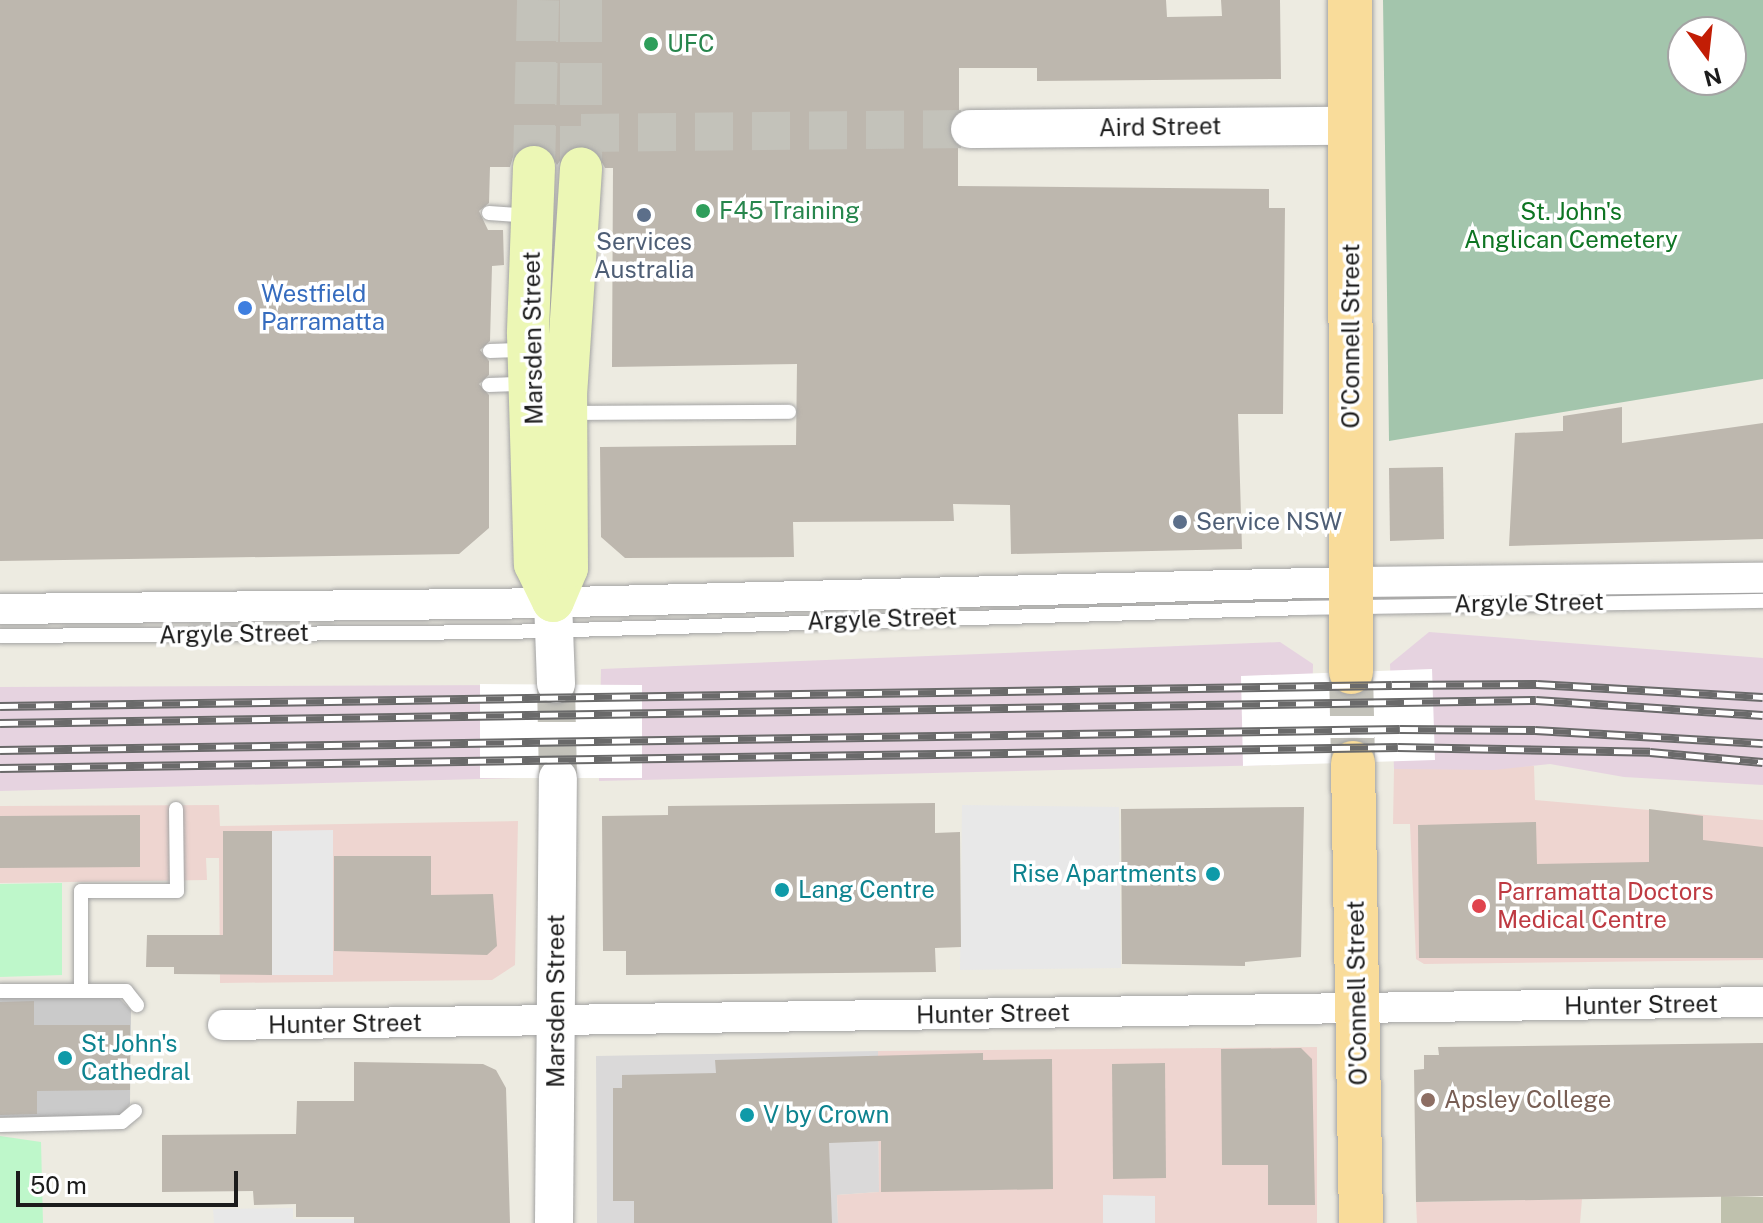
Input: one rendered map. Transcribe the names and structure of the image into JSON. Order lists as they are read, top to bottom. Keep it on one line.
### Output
{"streets":{"main road":["O'Connell Street","Marsden Street"],"street":["Aird Street","Argyle Street","Hunter Street"]},"crossings":[["Aird Street","O'Connell Street"],["O'Connell Street","Argyle Street"],["O'Connell Street","Hunter Street"],["Marsden Street","Argyle Street"],["Marsden Street","Hunter Street"]],"parks":["St. John's Anglican Cemetery"],"places":["UFC","F45 Training","Services Australia","Westfield Parramatta","Service NSW","Rise Apartments","Lang Centre","Parramatta Doctors Medical Centre","St John's Cathedral","Apsley College","V by Crown"],"scale_bar":"50 m","north":"bottom"}
